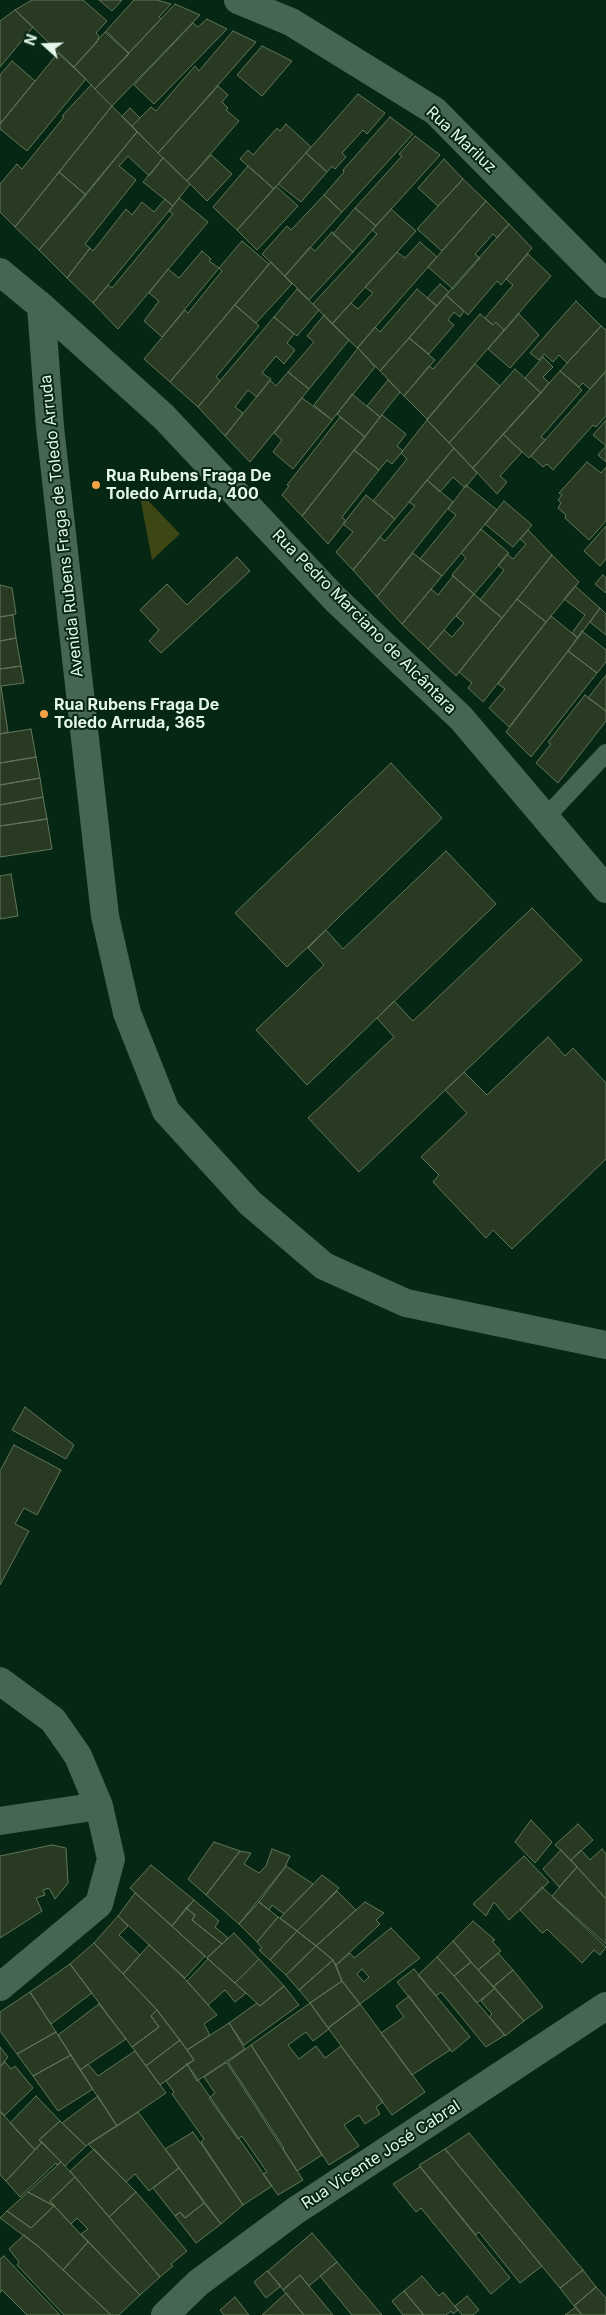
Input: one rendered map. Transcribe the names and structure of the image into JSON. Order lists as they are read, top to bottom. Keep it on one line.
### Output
{"streets":{"street":["Rua Mariluz","Avenida Rubens Fraga de Toledo Arruda","Rua Pedro Marciano de Alcântara","Rua Vicente José Cabral"]},"crossings":[["Avenida Rubens Fraga de Toledo Arruda","Rua Pedro Marciano de Alcântara"]],"places":["Rua Rubens Fraga De Toledo Arruda, 400","Rua Rubens Fraga De Toledo Arruda, 365"],"north":"left"}
